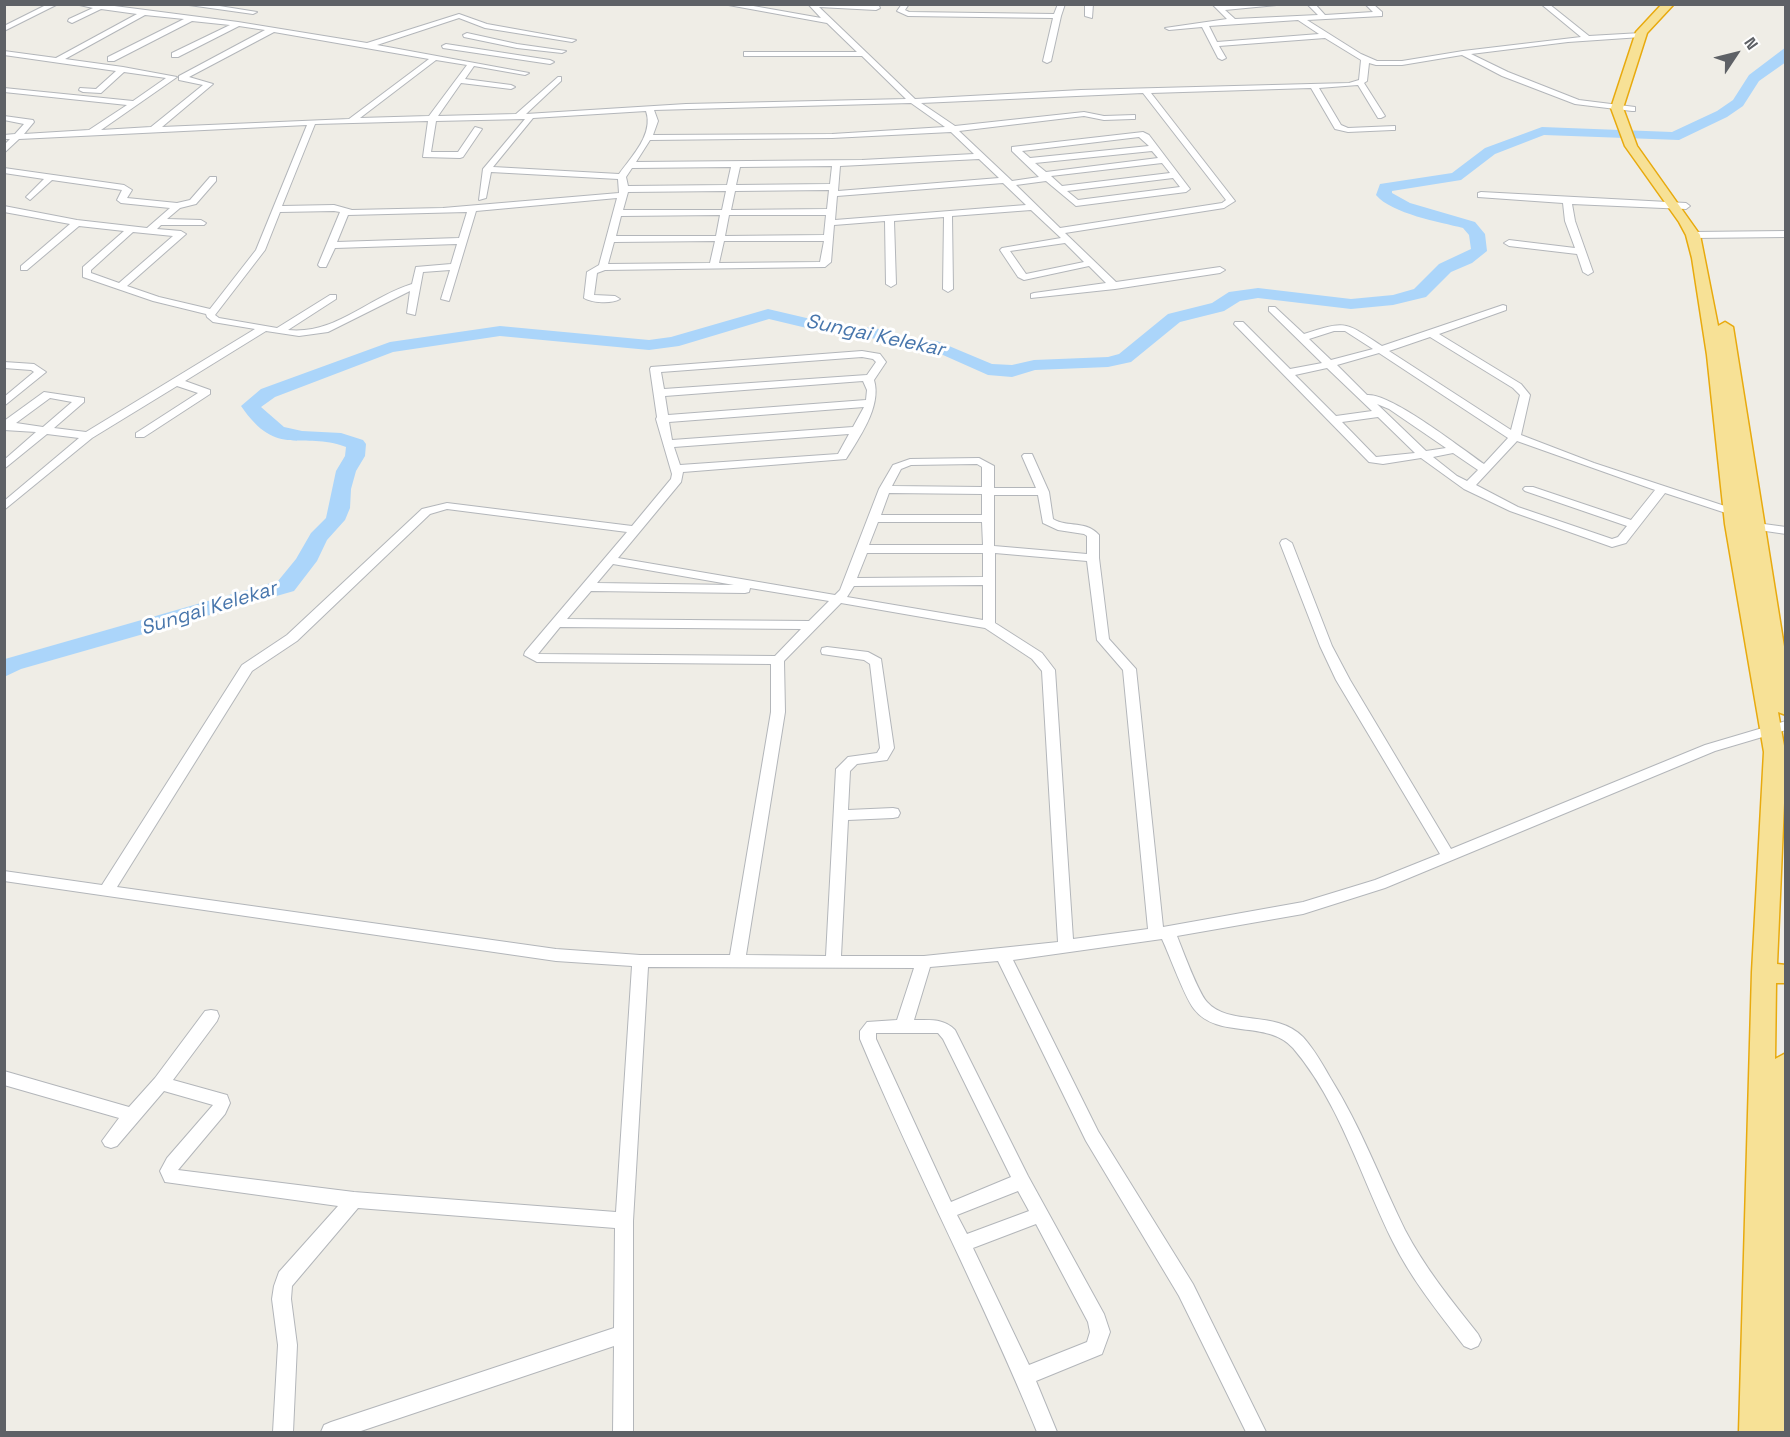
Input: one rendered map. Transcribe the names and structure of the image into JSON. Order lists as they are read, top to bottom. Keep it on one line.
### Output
{"water":["Sungai Kelekar"],"north":"top right"}
